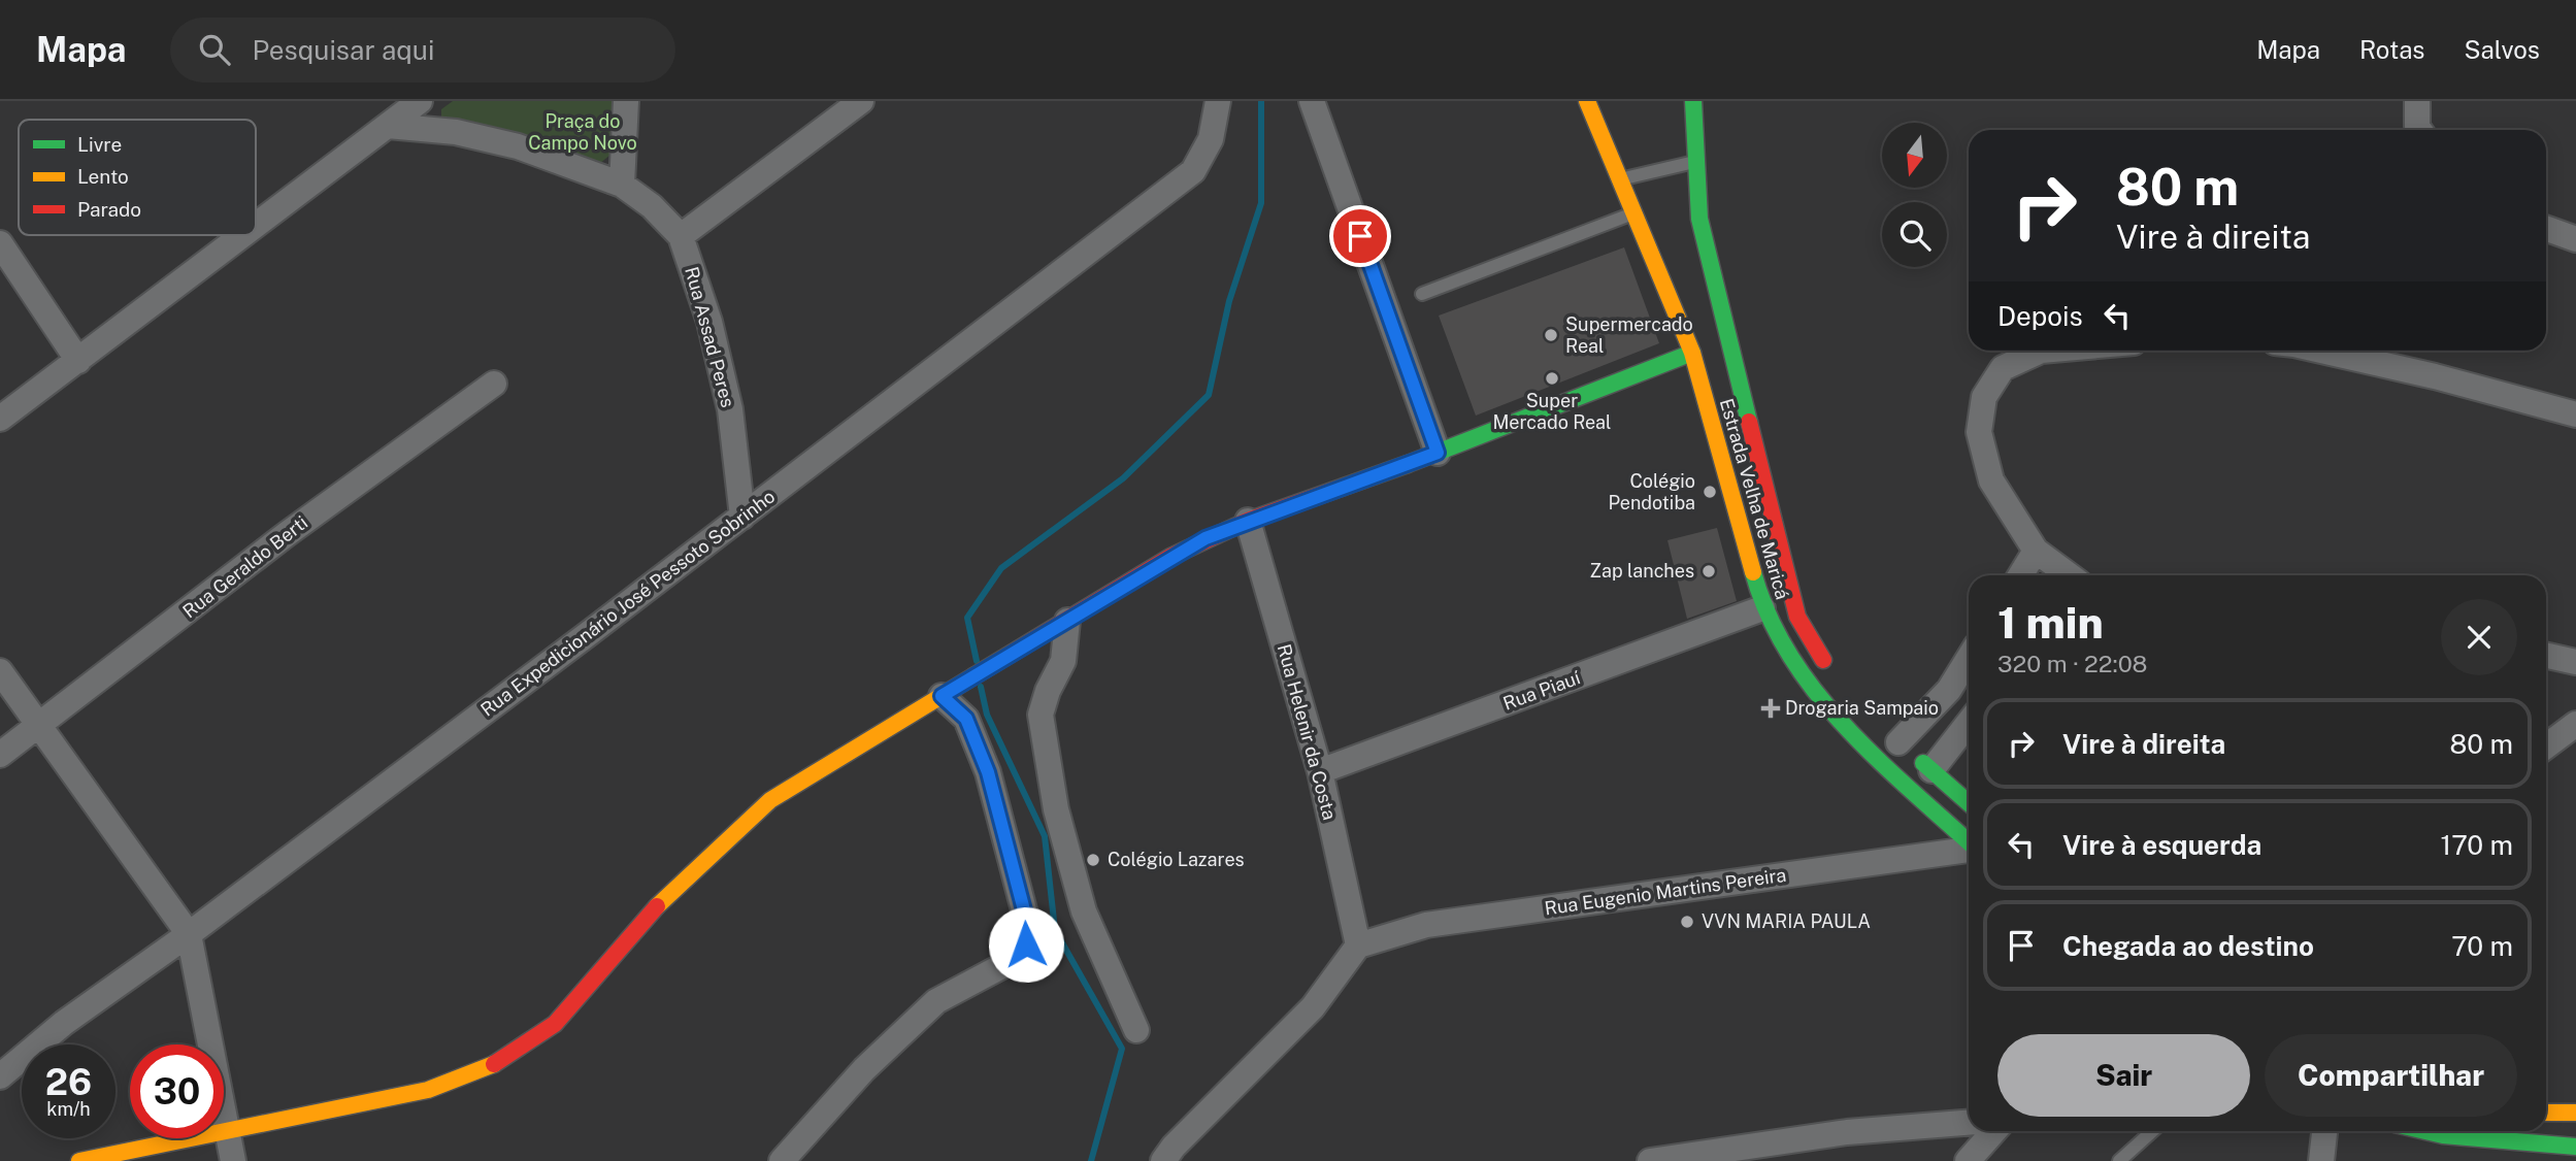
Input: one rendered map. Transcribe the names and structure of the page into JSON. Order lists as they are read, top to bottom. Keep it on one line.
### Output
{"streets":{"main road":["Estrada Velha de Maricá"],"street":["Rua Assad Peres","Rua Geraldo Berti","Rua Expedicionário José Pessoto Sobrinho","Rua Piauí","Rua Helenir da Costa","Rua Eugenio Martins Pereira"]},"crossings":[["Rua Assad Peres","Rua Expedicionário José Pessoto Sobrinho"],["Estrada Velha de Maricá","Rua Piauí"],["Rua Piauí","Rua Helenir da Costa"],["Rua Helenir da Costa","Rua Eugenio Martins Pereira"]],"parks":["Praça do Campo Novo"],"places":{"other":["Supermercado Real","Super Mercado Real","Colégio Pendotiba","Zap lanches","Colégio Lazares","VVN MARIA PAULA"],"health":["Drogaria Sampaio"]},"legend":["Livre","Lento","Parado"],"north":"bottom","page":{"header":"Mapa","search":"Pesquisar aqui","nav":["Mapa","Rotas","Salvos"],"turn":["80 m","Vire à direita"],"then":"Depois","heading":["1 min","320 m · 22:08"],"list":[{"name":"Vire à direita","value":"80 m"},{"name":"Vire à esquerda","value":"170 m"},{"name":"Chegada ao destino","value":"70 m"}],"buttons":["Sair","Compartilhar"],"speed":"26 km/h","limit":"30"}}
